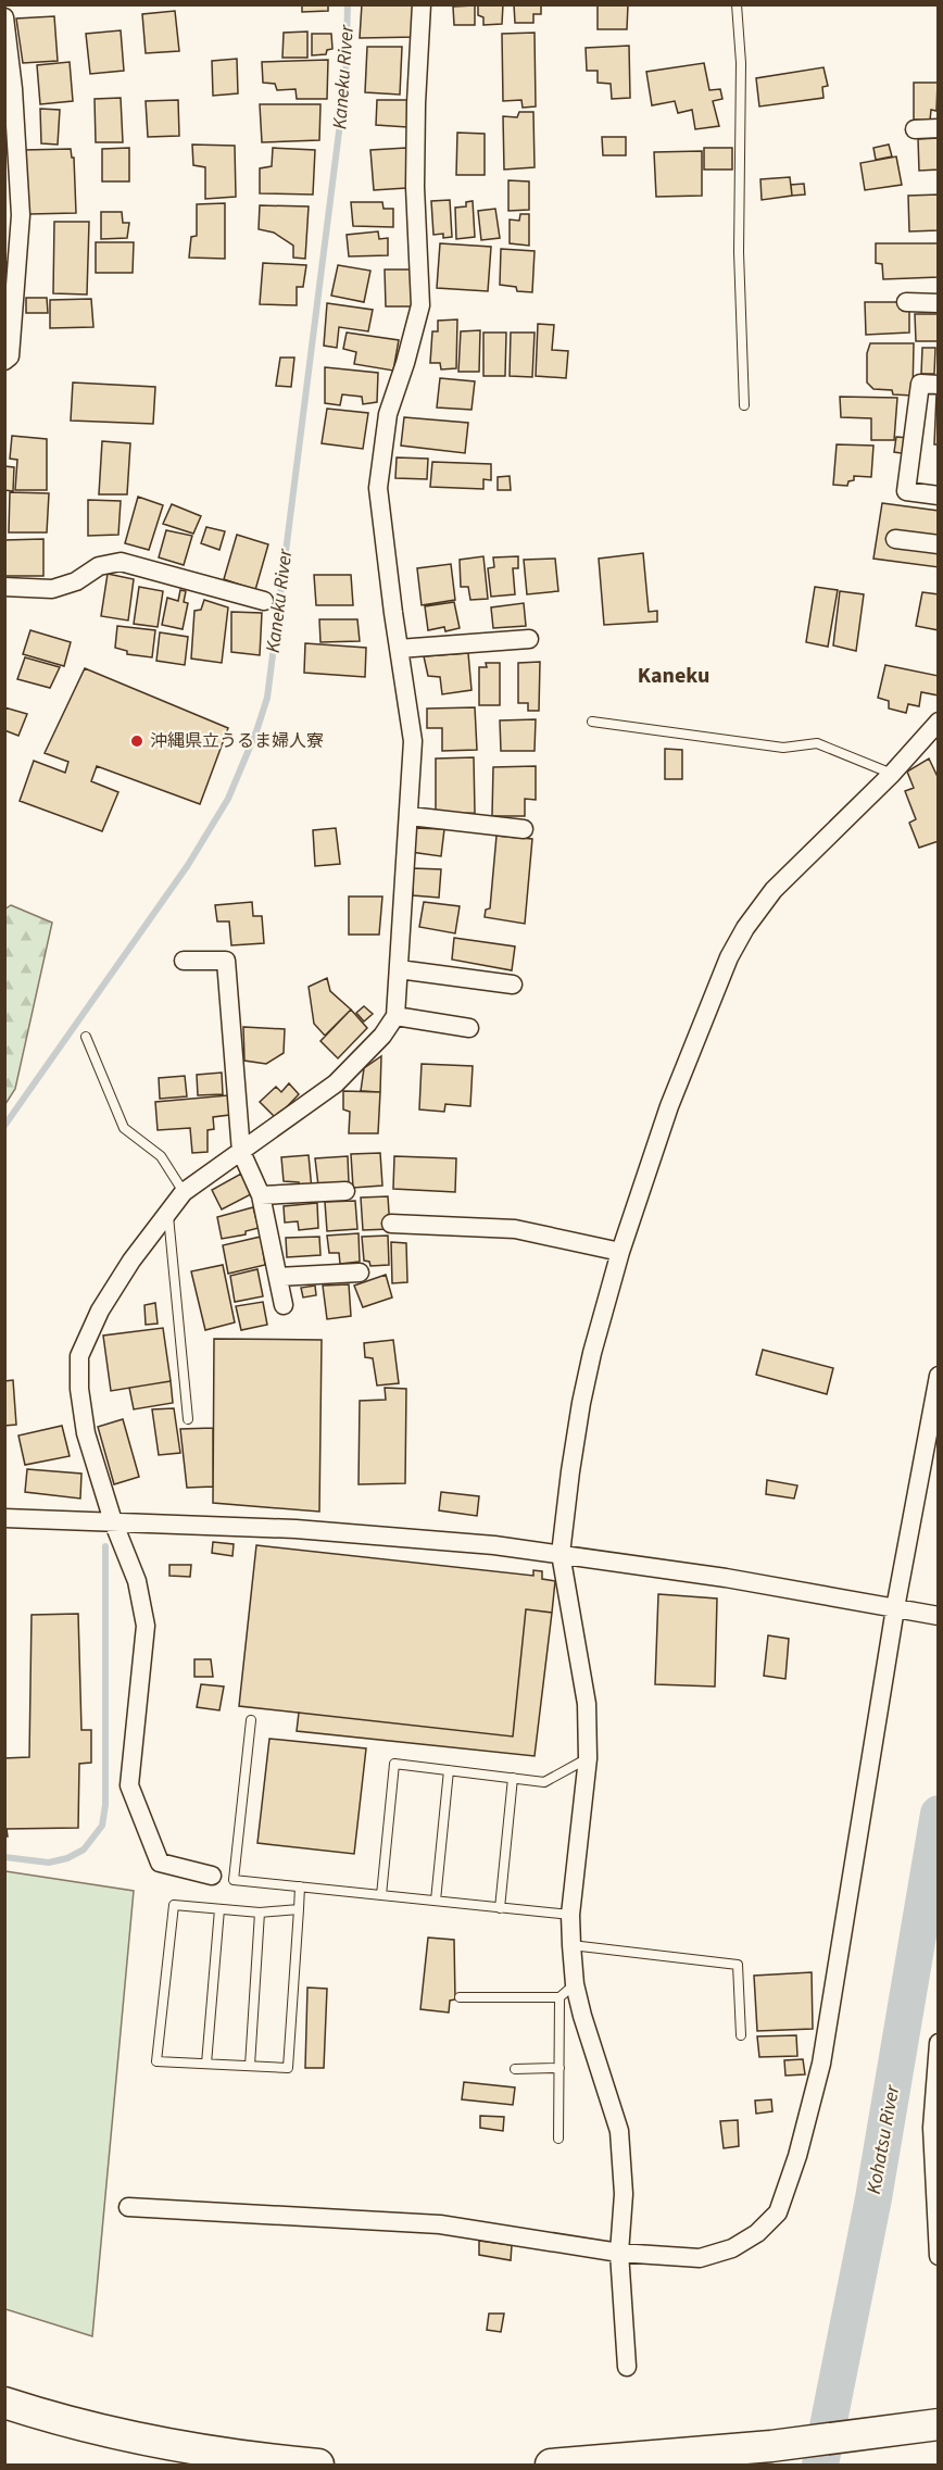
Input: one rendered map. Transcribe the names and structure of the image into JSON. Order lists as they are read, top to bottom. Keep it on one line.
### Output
{"districts":["Kaneku"],"water":["Kaneku River","Kohatsu River"],"places":["沖縄県立うるま婦人寮"]}
